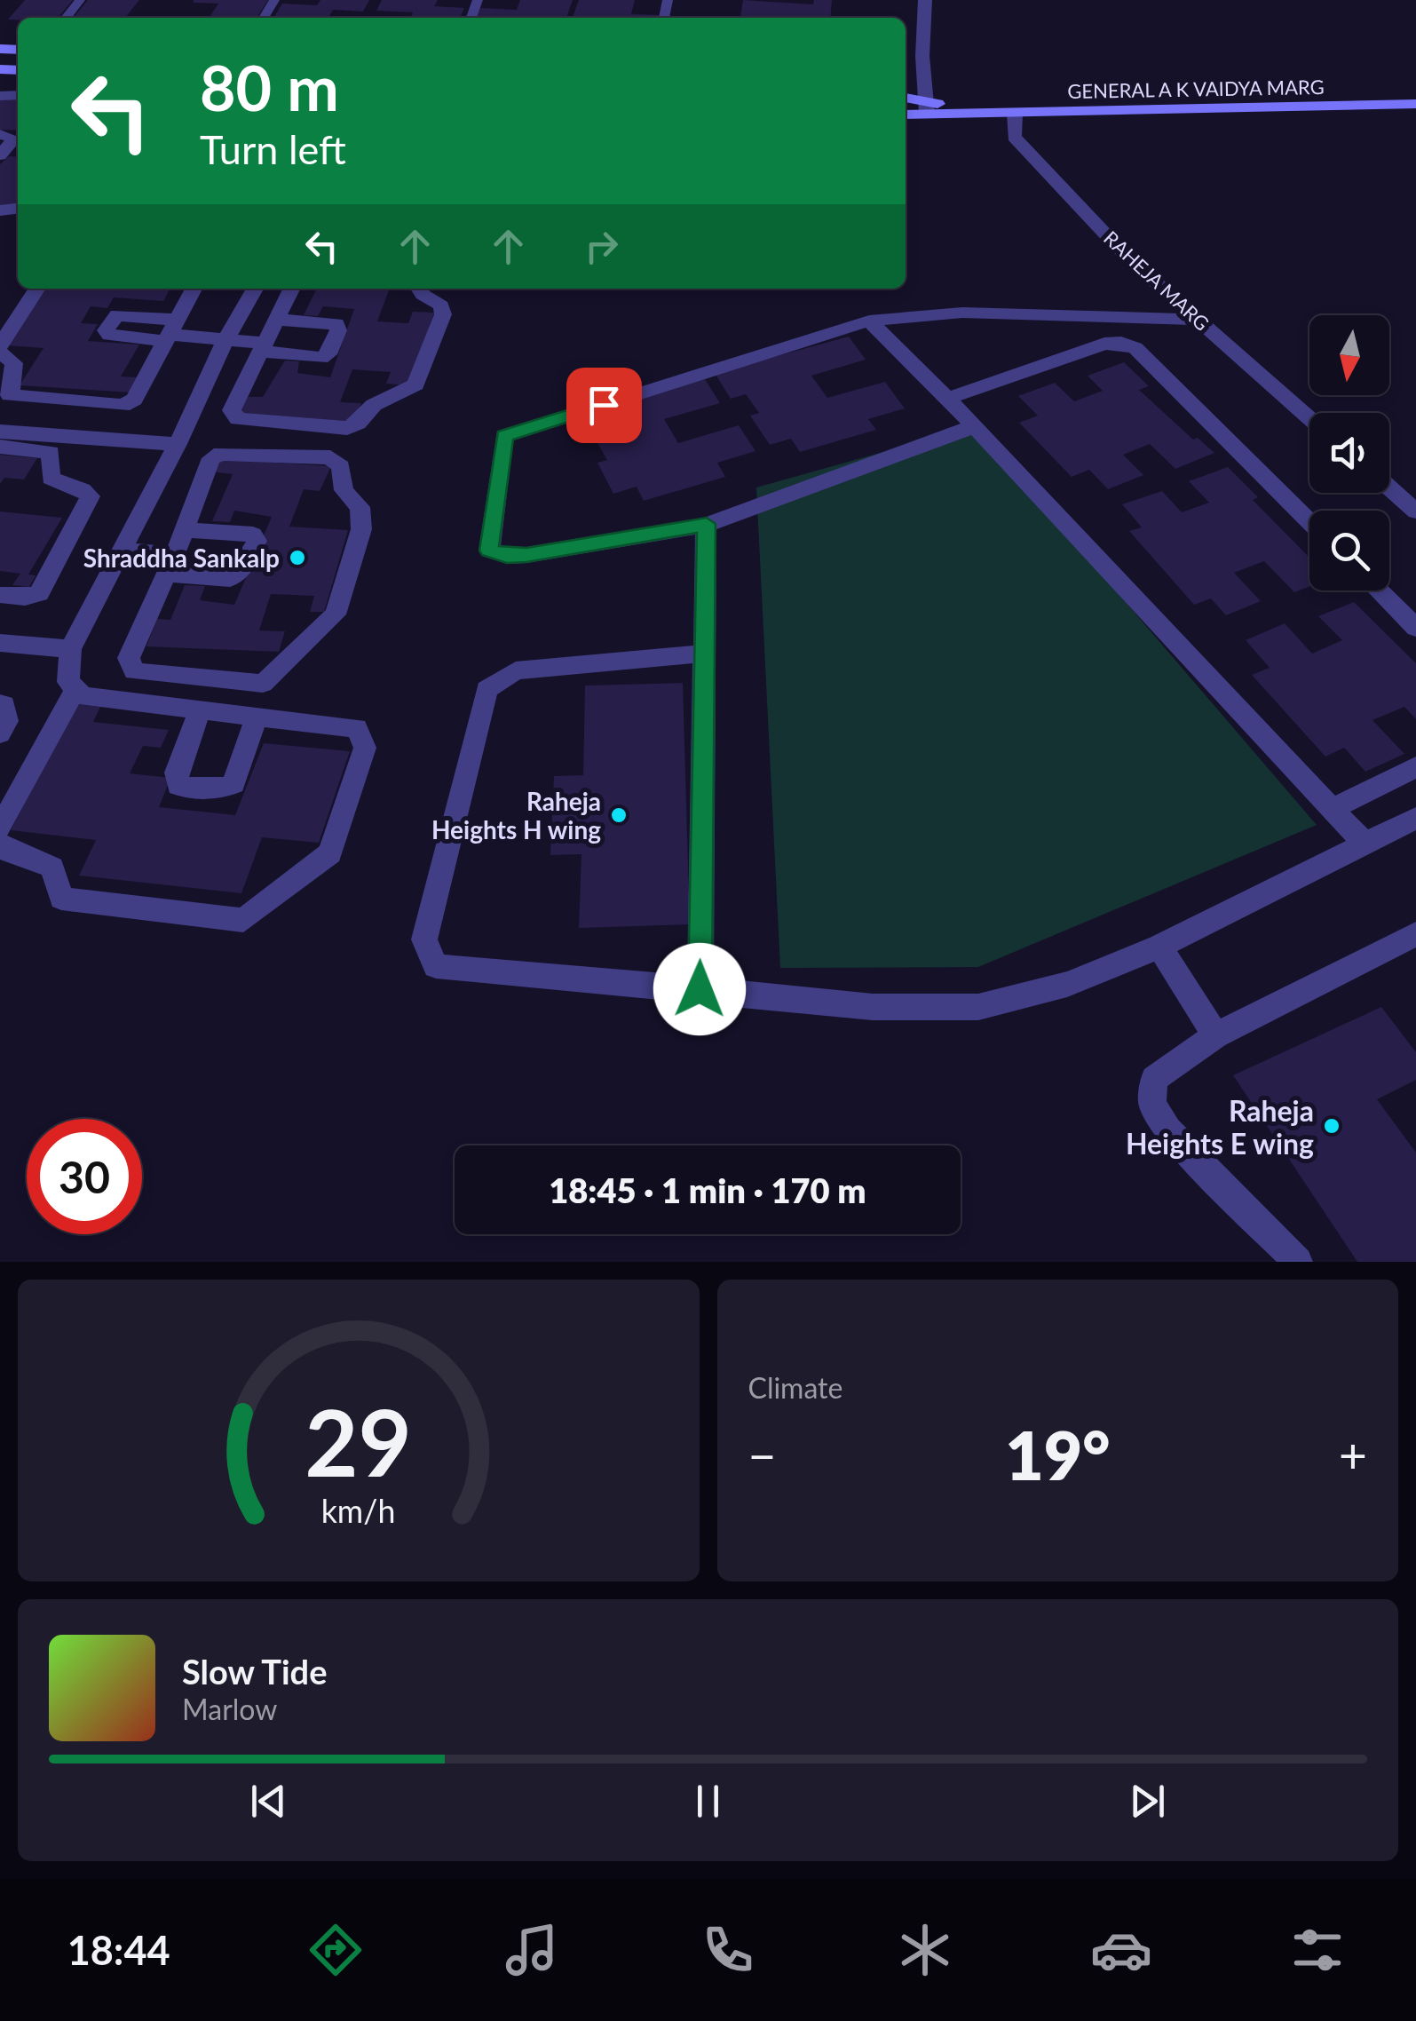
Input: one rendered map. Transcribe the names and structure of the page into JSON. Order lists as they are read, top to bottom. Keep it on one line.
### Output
{"streets":{"main road":["GENERAL A K VAIDYA MARG"],"street":["RAHEJA MARG"]},"crossings":[["GENERAL A K VAIDYA MARG","RAHEJA MARG"]],"places":["Shraddha Sankalp","Raheja Heights H wing","Raheja Heights E wing"],"north":"bottom","page":{"turn":["80 m","Turn left"],"limit":"30","trip":"18:45 · 1 min · 170 m","tile":"Climate","heat":["−","19°","+"],"song":["Slow Tide","Marlow"],"tabs":"18:44","gauge":["29","km/h"]}}
